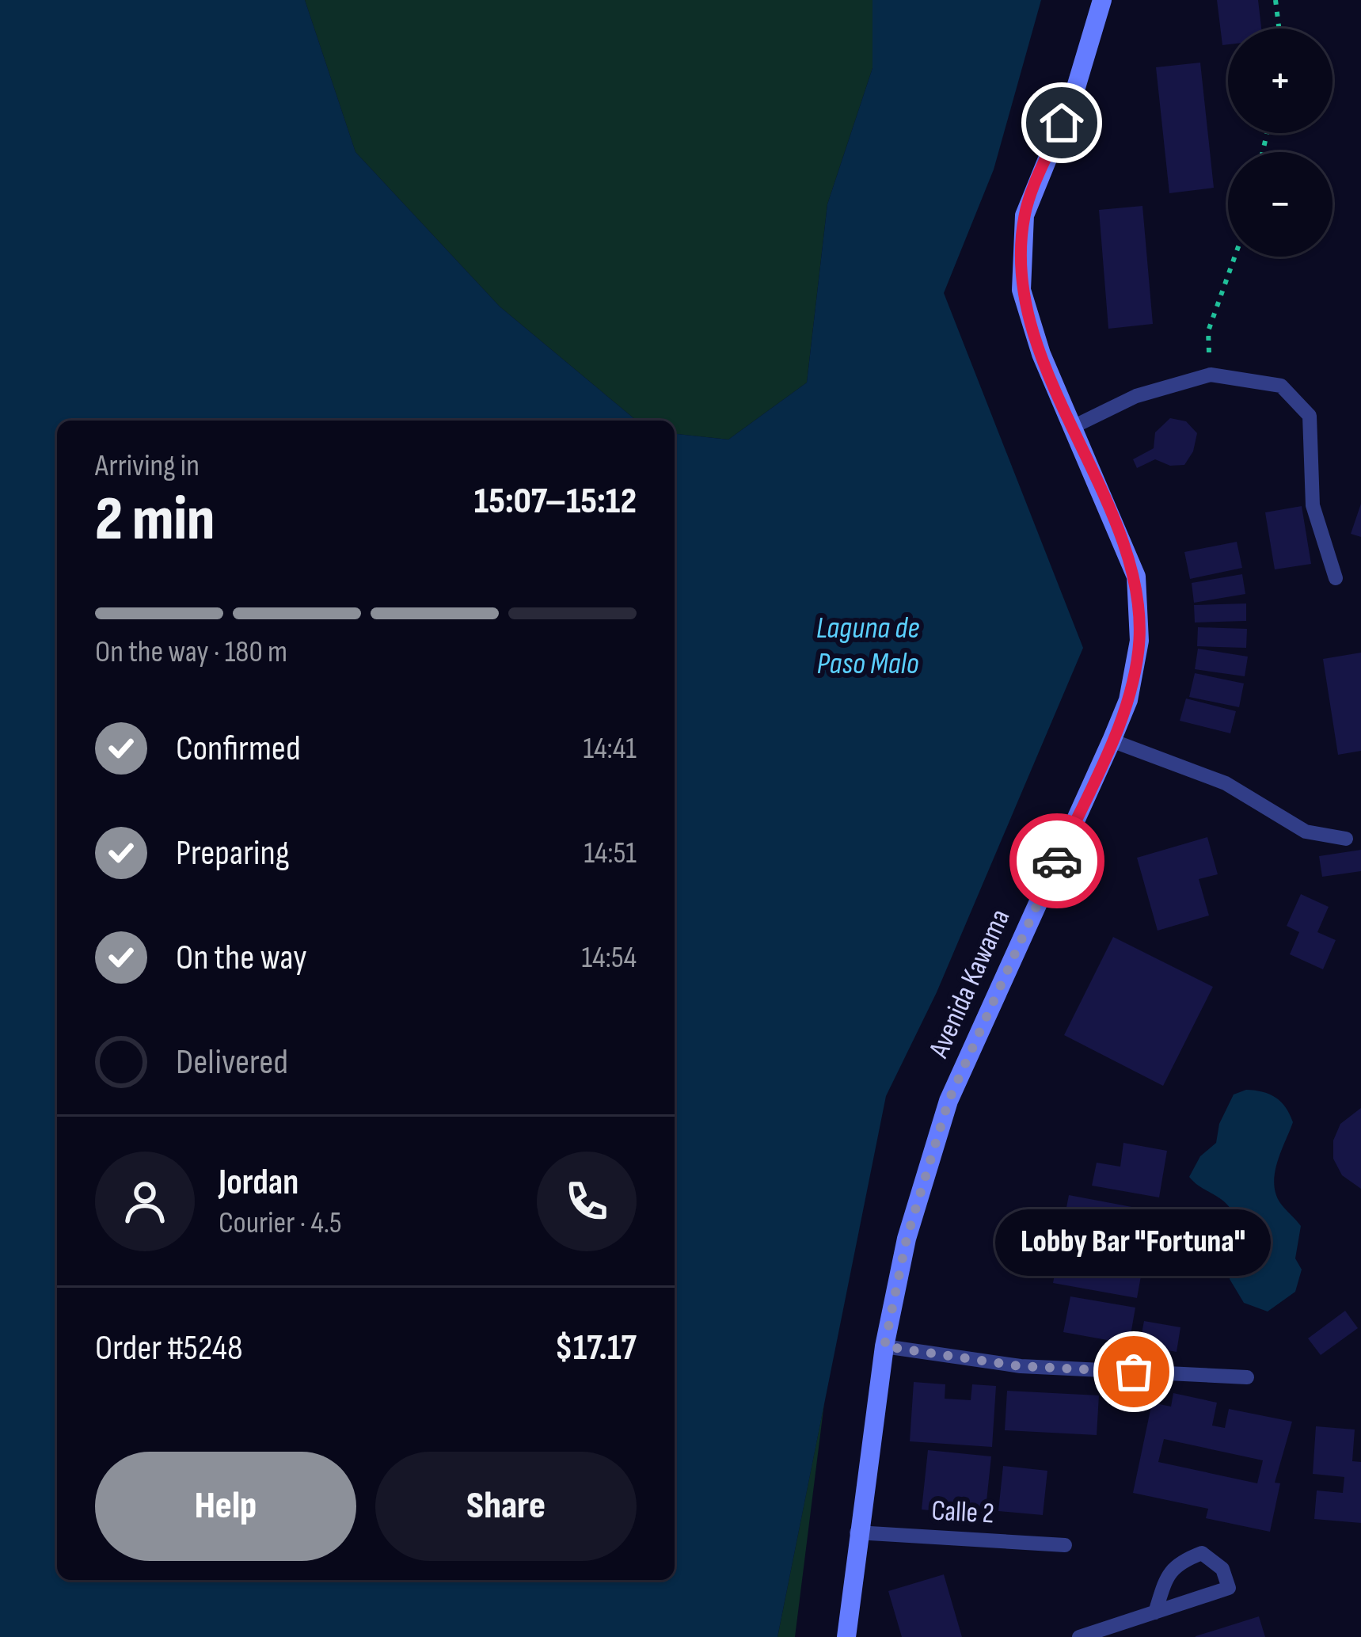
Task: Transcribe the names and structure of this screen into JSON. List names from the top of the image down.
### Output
{
  "streets": {
    "main road": ["Avenida Kawama"],
    "lane": ["Calle 2"]
  },
  "crossings": [
    ["Avenida Kawama", "Calle 2"]
  ],
  "water": ["Laguna de Paso Malo"],
  "places": ["Lobby Bar \"Fortuna\""],
  "page": {
    "map_buttons": ["+", "−"],
    "heading": ["2 min", "Arriving in", "15:07–15:12"],
    "panel": [
      "Jordan",
      "Courier · 4.5",
      "Order #5248",
      "$17.17"
    ],
    "bar": "On the way · 180 m",
    "list": [
      ["Confirmed", "14:41"],
      ["Preparing", "14:51"],
      ["On the way", "14:54"],
      "Delivered"
    ],
    "bubble": "Lobby Bar \"Fortuna\"",
    "buttons": ["Help", "Share"]
  }
}
